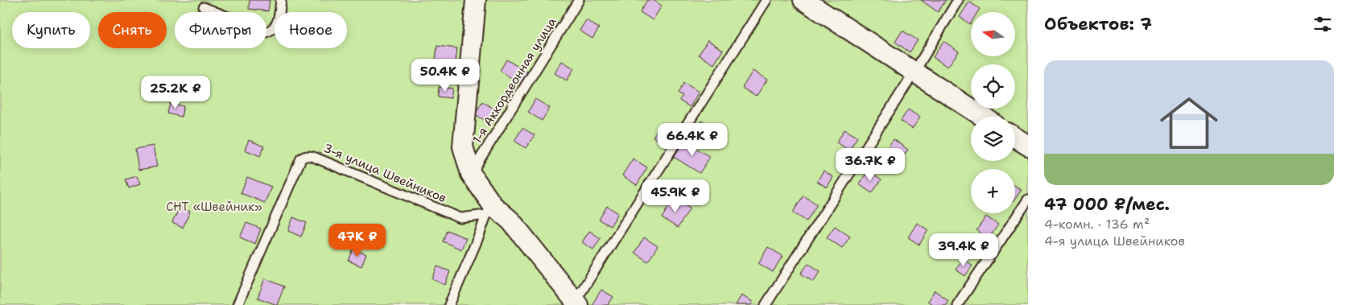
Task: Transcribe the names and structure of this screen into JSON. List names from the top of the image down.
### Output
{
  "streets": {
    "lane": ["1-я Аккордеонная улица", "3-я улица Швейников"]
  },
  "parks": ["СНТ «Швейник»"],
  "north": "left",
  "page": {
    "heading": "Объектов: 7",
    "map_buttons": "+",
    "chip": [
      "Купить",
      "Снять",
      "Фильтры",
      "Новое"
    ],
    "list": [
      {
        "name": "47 000 ₽/мес.",
        "note": "4-комн. · 136 m² · 4-я улица Швейников"
      }
    ],
    "price": [
      "50.4K ₽",
      "25.2K ₽",
      "66.4K ₽",
      "36.7K ₽",
      "45.9K ₽",
      "47K ₽",
      "39.4K ₽"
    ]
  }
}
